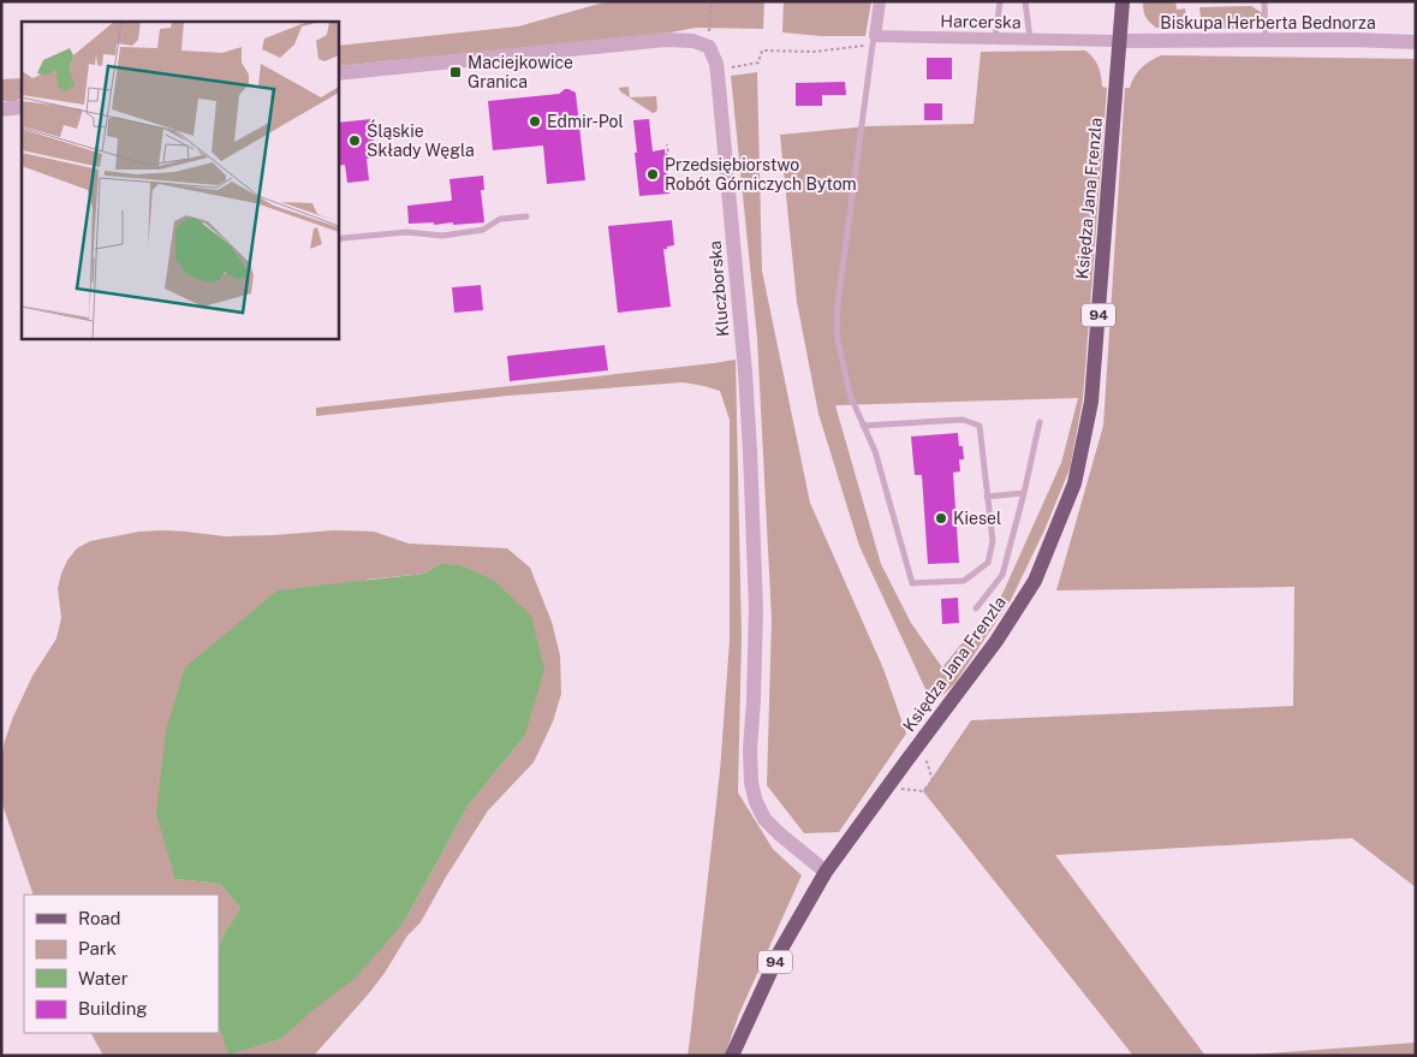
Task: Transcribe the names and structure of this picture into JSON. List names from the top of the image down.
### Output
{
  "streets": {
    "main road": ["Księdza Jana Frenzla", "94"],
    "street": ["Harcerska", "Biskupa Herberta Bednorza", "Kluczborska"]
  },
  "crossings": [
    ["Harcerska", "Biskupa Herberta Bednorza"],
    ["Harcerska", "Księdza Jana Frenzla"],
    ["Biskupa Herberta Bednorza", "Księdza Jana Frenzla"],
    ["Księdza Jana Frenzla", "Kluczborska"]
  ],
  "places": {
    "transit": ["Maciejkowice Granica"],
    "other": [
      "Edmir-Pol",
      "Śląskie Składy Węgla",
      "Przedsiębiorstwo Robót Górniczych Bytom",
      "Kiesel"
    ]
  },
  "legend": [
    "Road",
    "Park",
    "Water",
    "Building"
  ]
}
